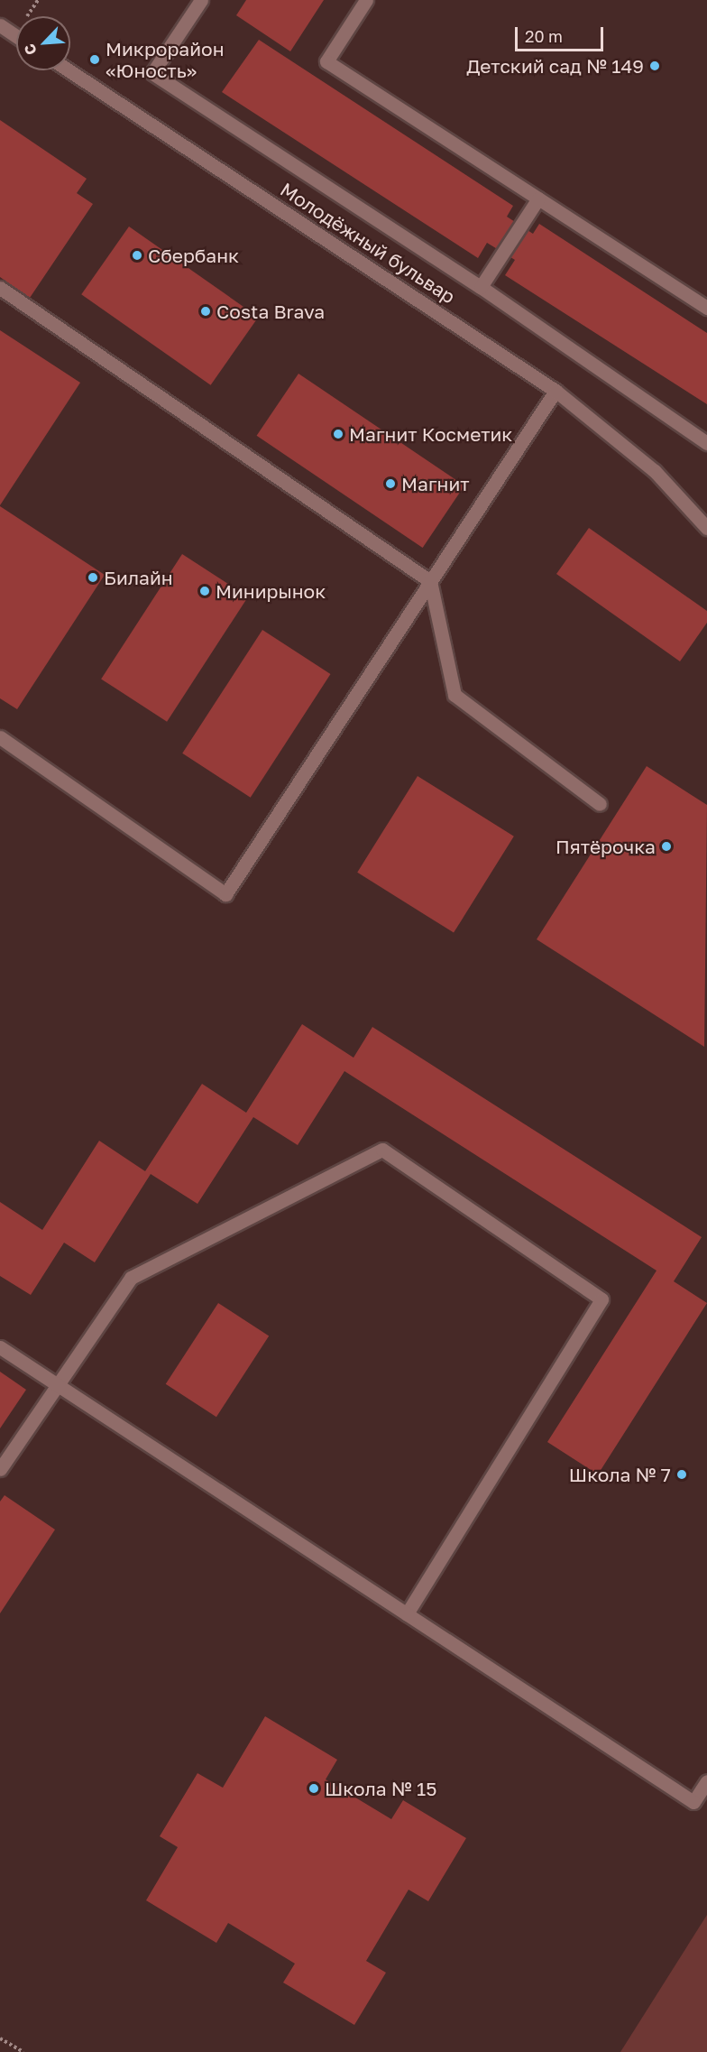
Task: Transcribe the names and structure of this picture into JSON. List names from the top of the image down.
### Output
{
  "streets": {
    "street": ["Молодёжный бульвар"]
  },
  "places": [
    "Микрорайон «Юность»",
    "Детский сад № 149",
    "Сбербанк",
    "Costa Brava",
    "Магнит Косметик",
    "Магнит",
    "Билайн",
    "Минирынок",
    "Пятёрочка",
    "Школа № 7",
    "Школа № 15"
  ],
  "scale_bar": "20 m",
  "north": "bottom left"
}
